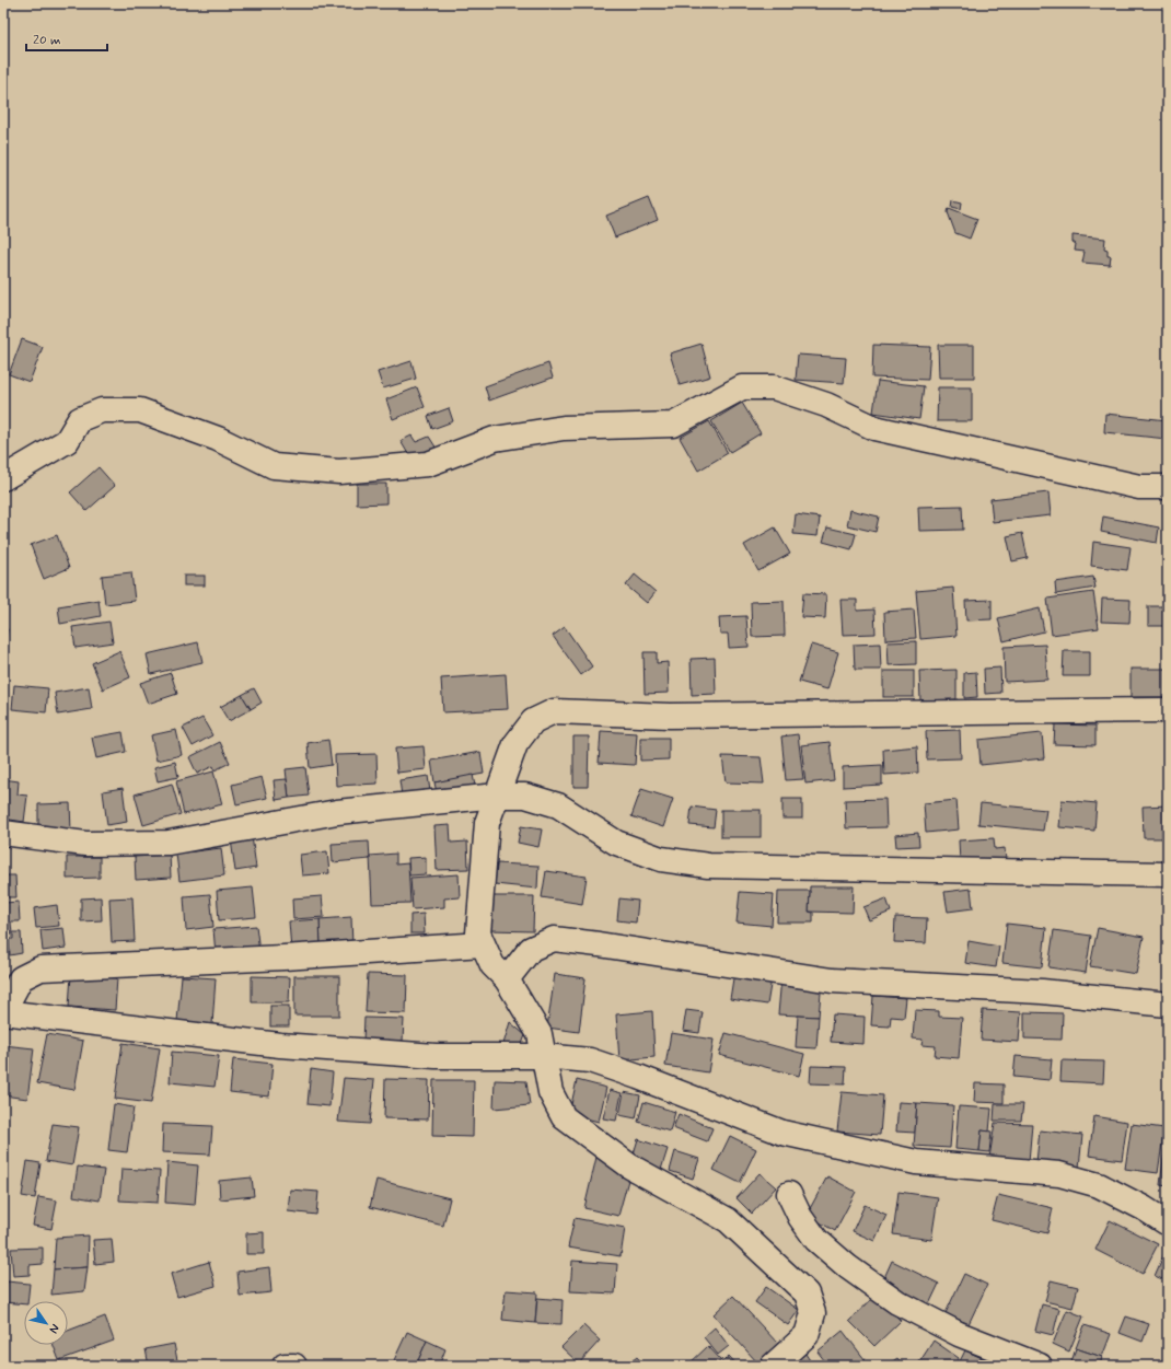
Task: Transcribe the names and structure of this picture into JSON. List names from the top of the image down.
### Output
{
  "scale_bar": "20 m",
  "north": "bottom right"
}
